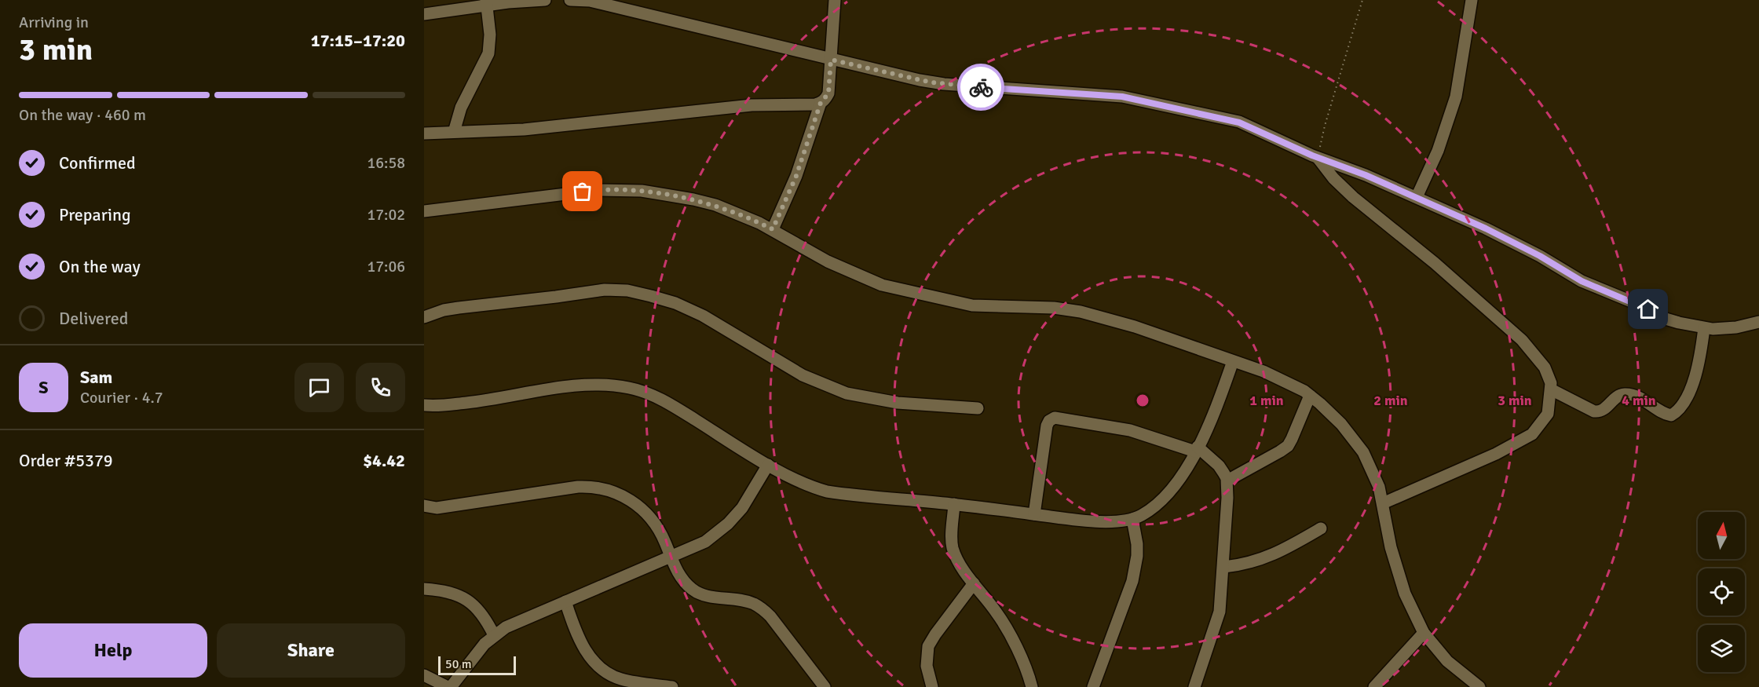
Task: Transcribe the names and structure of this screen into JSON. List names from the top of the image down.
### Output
{
  "scale_bar": "50 m",
  "north": "top",
  "page": {
    "heading": ["3 min", "Arriving in", "17:15–17:20"],
    "panel": [
      "Sam",
      "Courier · 4.7",
      "Order #5379",
      "$4.42"
    ],
    "bar": "On the way · 460 m",
    "list": [
      ["Confirmed", "16:58"],
      ["Preparing", "17:02"],
      ["On the way", "17:06"],
      "Delivered"
    ],
    "round": "S",
    "buttons": ["Help", "Share"],
    "scale": "50 m"
  },
  "rings": [
    "1 min",
    "2 min",
    "3 min",
    "4 min"
  ]
}
